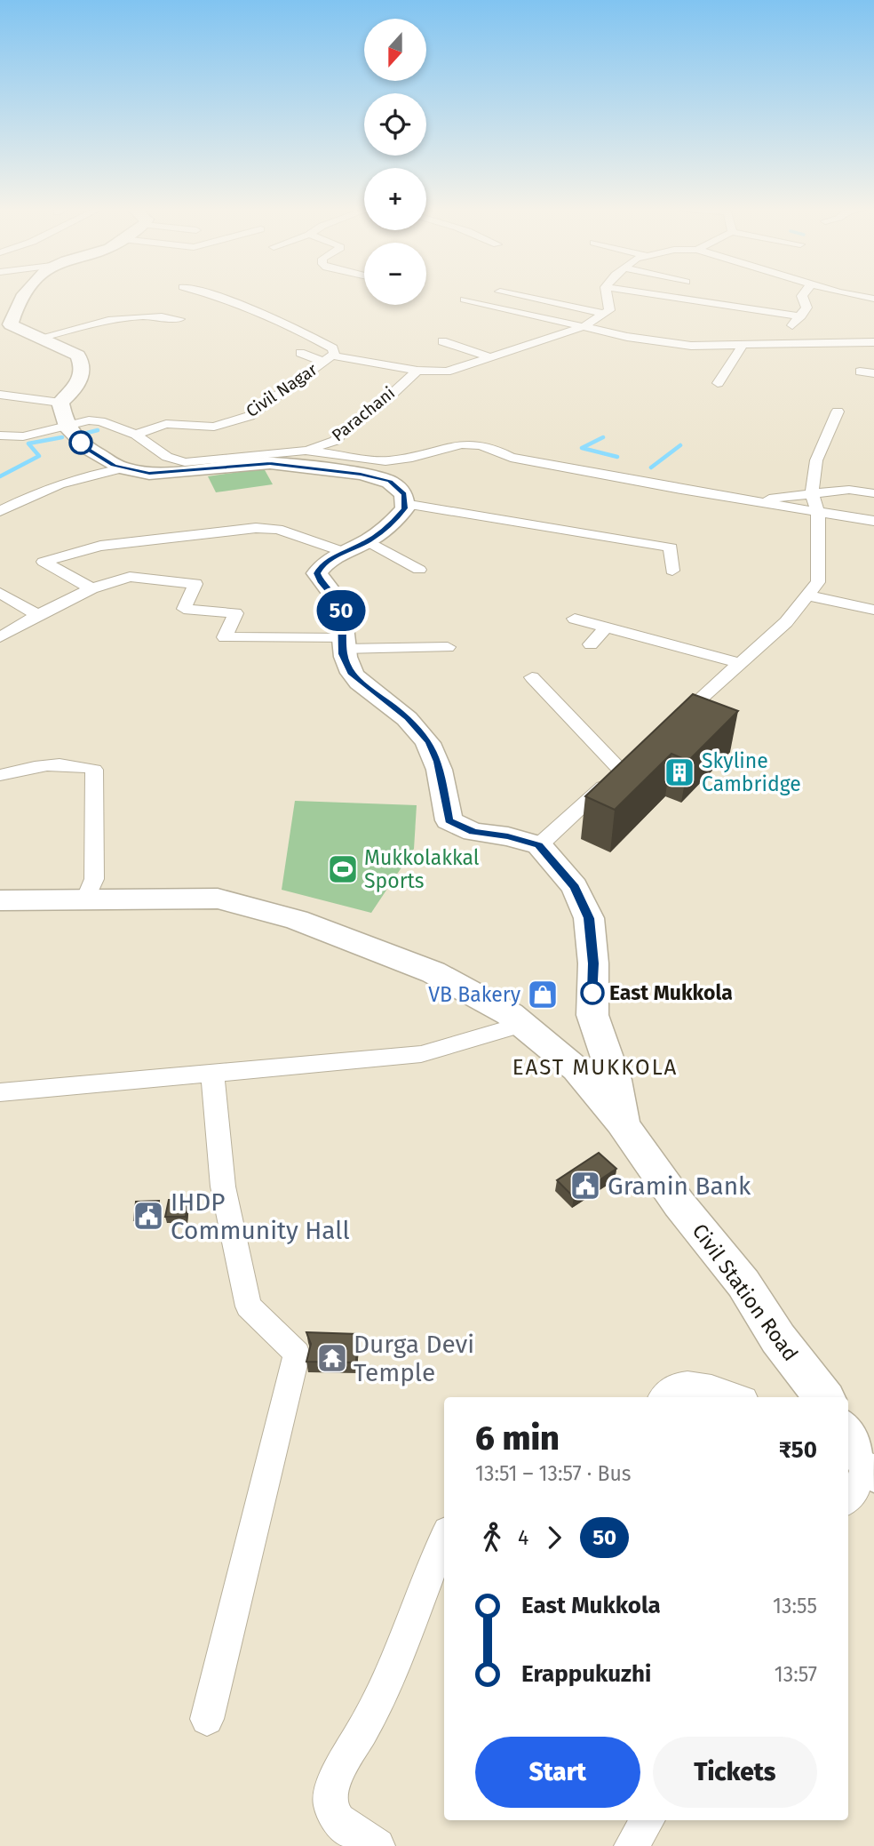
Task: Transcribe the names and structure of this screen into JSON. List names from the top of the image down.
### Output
{
  "streets": {
    "main road": ["Civil Station Road"],
    "street": ["Civil Nagar", "Parachani"]
  },
  "districts": ["EAST MUKKOLA"],
  "places": {
    "building": ["Skyline Cambridge"],
    "sports": ["Mukkolakkal Sports"],
    "other": ["East Mukkola"],
    "shop": ["VB Bakery"],
    "public building": ["Gramin Bank", "IHDP Community Hall"],
    "temple": ["Durga Devi Temple"]
  },
  "lines": ["bus line 50"],
  "north": "bottom",
  "page": {
    "on_map": "50",
    "map_buttons": ["+", "−"],
    "heading": ["6 min", "13:51 – 13:57 · Bus", "₹50"],
    "legs": ["4", "50"],
    "list": [
      {
        "name": "East Mukkola",
        "value": "13:55"
      },
      {
        "name": "Erappukuzhi",
        "value": "13:57"
      }
    ],
    "buttons": ["Start", "Tickets"]
  }
}
